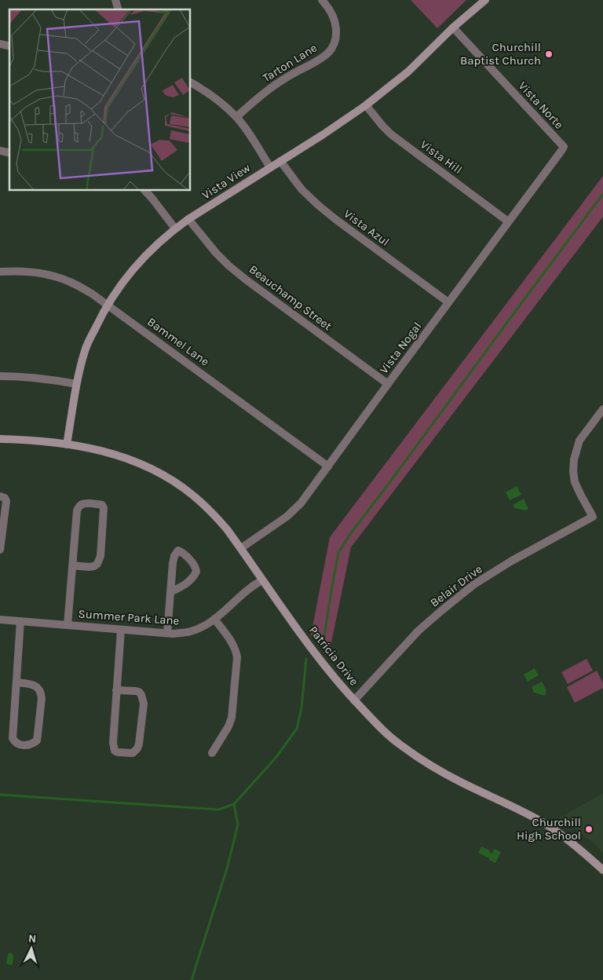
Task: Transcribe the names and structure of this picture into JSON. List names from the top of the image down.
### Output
{
  "streets": {
    "street": [
      "Tarton Lane",
      "Vista Norte",
      "Vista Hill",
      "Vista View",
      "Vista Azul",
      "Beauchamp Street",
      "Bammel Lane",
      "Vista Nogal",
      "Belair Drive",
      "Summer Park Lane",
      "Patricia Drive"
    ]
  },
  "crossings": [
    ["Vista Norte", "Vista View"],
    ["Vista Norte", "Vista Nogal"],
    ["Vista Hill", "Vista View"],
    ["Vista Hill", "Vista Nogal"],
    ["Vista View", "Vista Azul"],
    ["Vista View", "Beauchamp Street"],
    ["Vista View", "Bammel Lane"],
    ["Vista View", "Patricia Drive"],
    ["Vista Azul", "Vista Nogal"],
    ["Beauchamp Street", "Vista Nogal"],
    ["Bammel Lane", "Vista Nogal"],
    ["Vista Nogal", "Patricia Drive"],
    ["Belair Drive", "Patricia Drive"],
    ["Summer Park Lane", "Patricia Drive"]
  ],
  "places": ["Churchill Baptist Church", "Churchill High School"],
  "north": "top"
}
